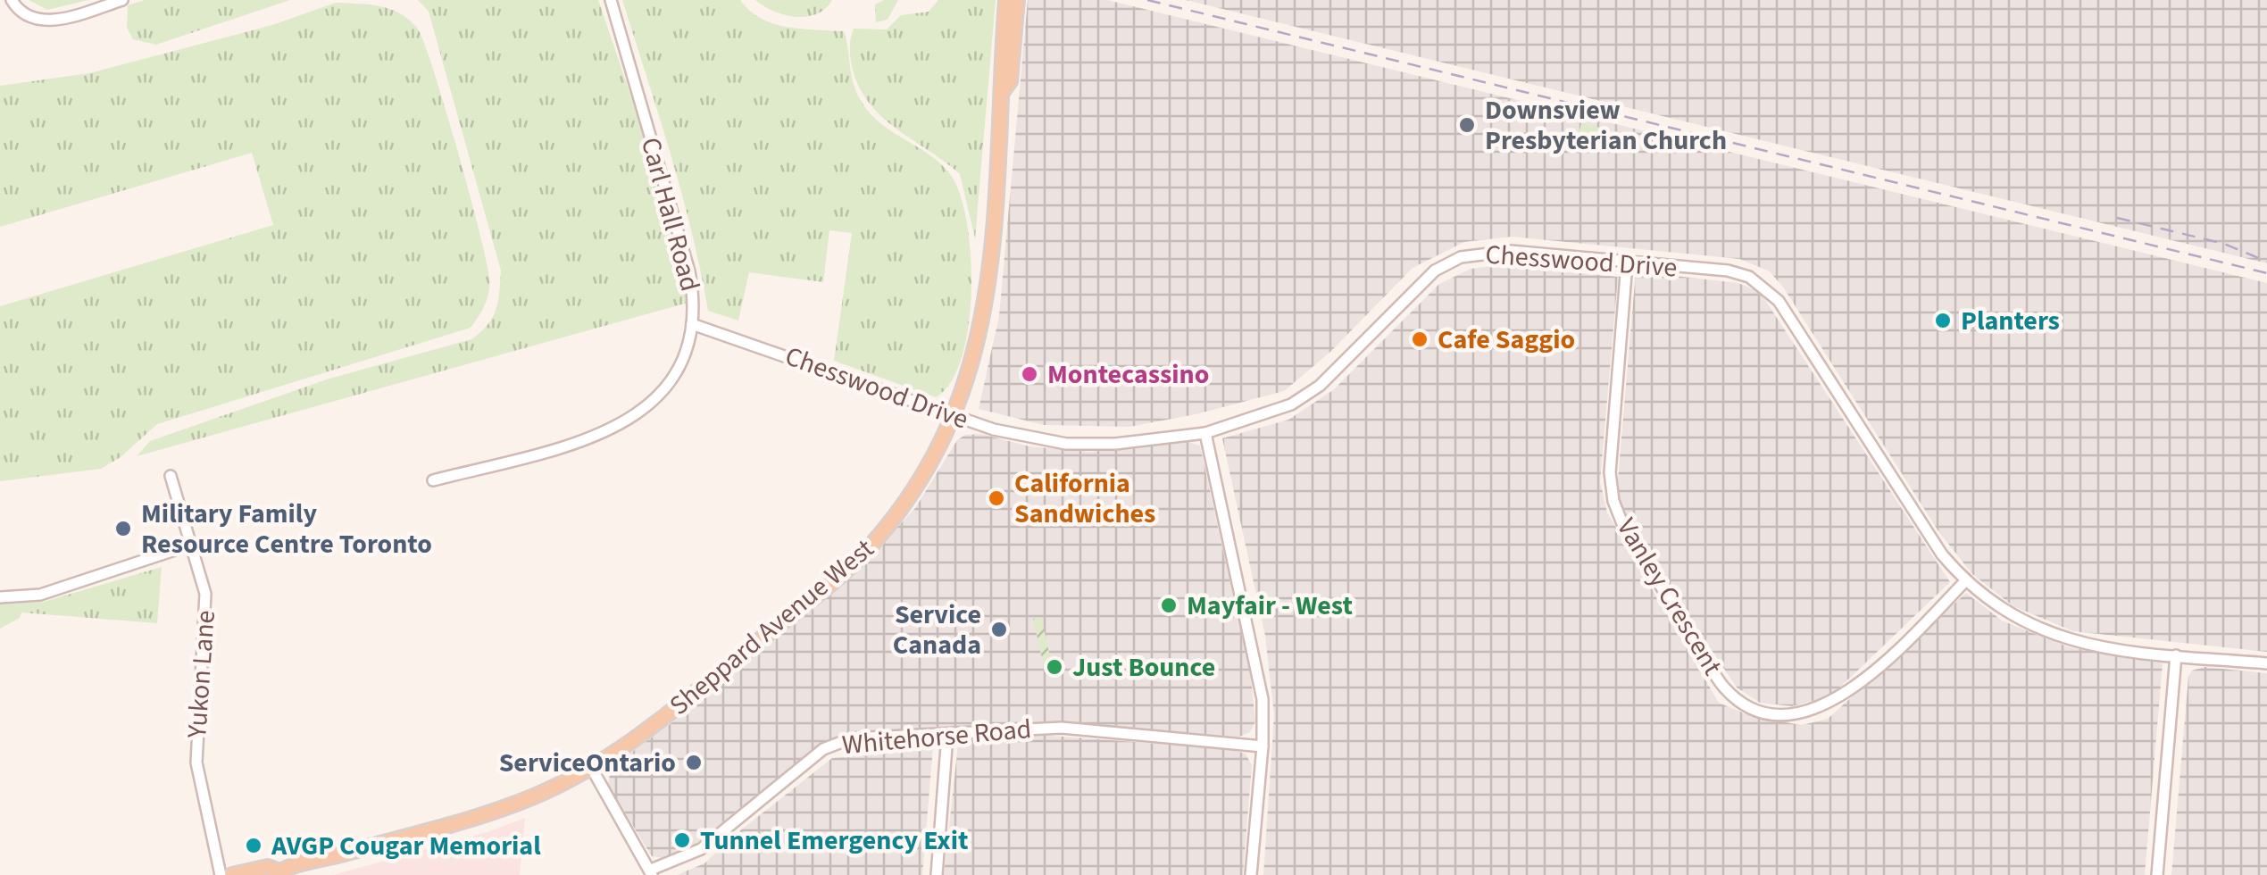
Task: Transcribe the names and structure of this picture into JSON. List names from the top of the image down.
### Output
{
  "streets": {
    "main road": ["Sheppard Avenue West"],
    "street": [
      "Carl Hall Road",
      "Chesswood Drive",
      "Vanley Crescent",
      "Yukon Lane",
      "Whitehorse Road"
    ]
  },
  "crossings": [
    ["Carl Hall Road", "Chesswood Drive"],
    ["Chesswood Drive", "Vanley Crescent"],
    ["Chesswood Drive", "Sheppard Avenue West"]
  ],
  "places": [
    "Downsview Presbyterian Church",
    "Planters",
    "Cafe Saggio",
    "Montecassino",
    "California Sandwiches",
    "Military Family Resource Centre Toronto",
    "Mayfair - West",
    "Service Canada",
    "Just Bounce",
    "ServiceOntario",
    "Tunnel Emergency Exit",
    "AVGP Cougar Memorial"
  ]
}
